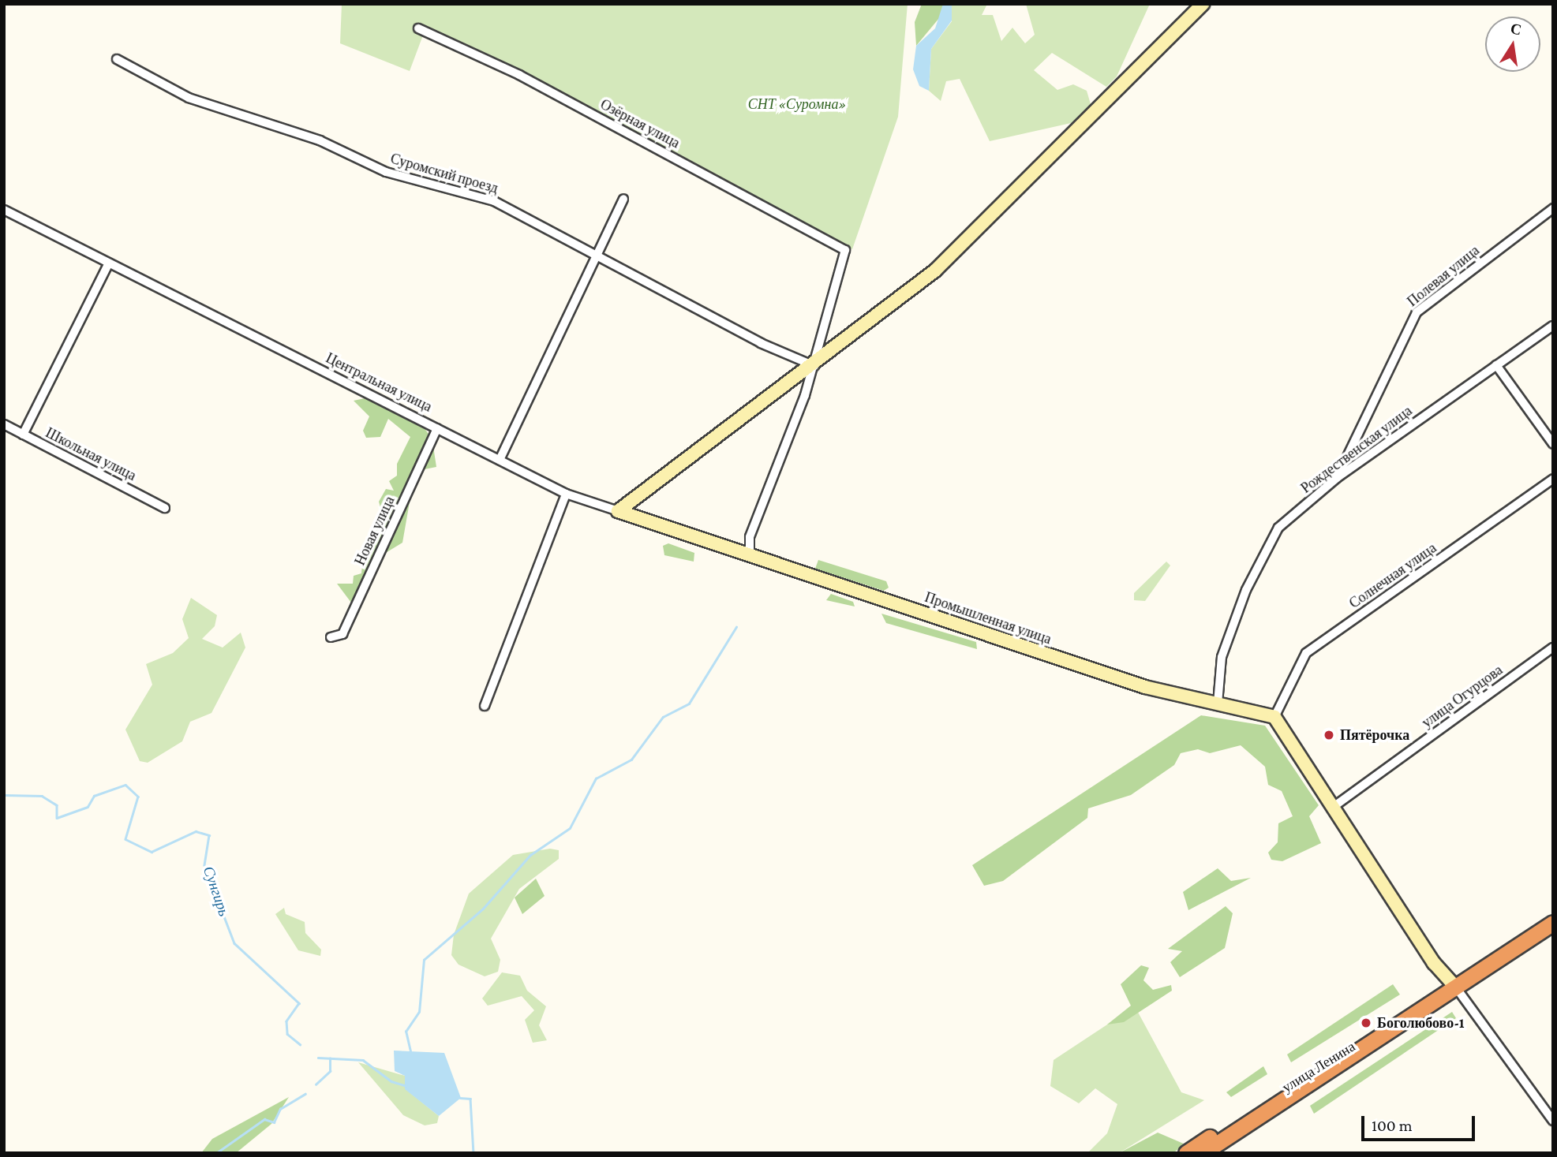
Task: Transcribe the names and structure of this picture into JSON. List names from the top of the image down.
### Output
{
  "streets": {
    "highway": ["улица Ленина"],
    "street": [
      "Озёрная улица",
      "Суромский проезд",
      "Полевая улица",
      "Центральная улица",
      "Рождественская улица",
      "Школьная улица",
      "Новая улица",
      "Солнечная улица",
      "Промышленная улица",
      "улица Огурцова"
    ]
  },
  "crossings": [
    ["Озёрная улица", "Суромский проезд"],
    ["Полевая улица", "Рождественская улица"],
    ["Центральная улица", "Новая улица"],
    ["Центральная улица", "Промышленная улица"],
    ["Рождественская улица", "Промышленная улица"],
    ["Солнечная улица", "Промышленная улица"]
  ],
  "water": ["Сунгирь"],
  "parks": ["СНТ «Суромна»"],
  "places": ["Пятёрочка", "Боголюбово-1"],
  "scale_bar": "100 m",
  "north": "top"
}
